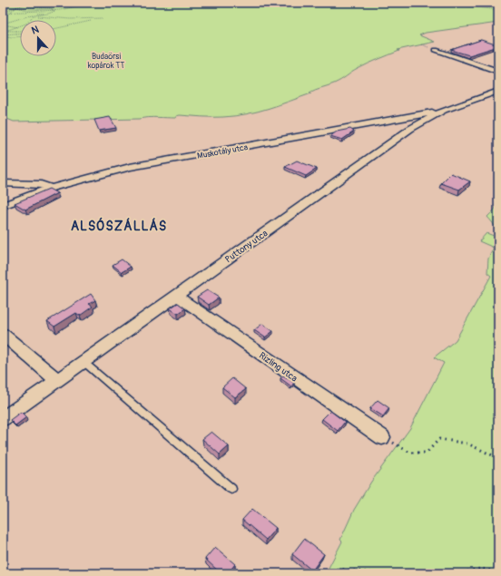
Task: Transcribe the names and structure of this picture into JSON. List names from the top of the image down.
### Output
{
  "streets": {
    "street": ["Muskotály utca", "Puttony utca", "Rizling utca"]
  },
  "crossings": [
    ["Muskotály utca", "Puttony utca"],
    ["Puttony utca", "Rizling utca"]
  ],
  "districts": ["ALSÓSZÁLLÁS"],
  "parks": ["Budaörsi kopárok TT"],
  "north": "top"
}
